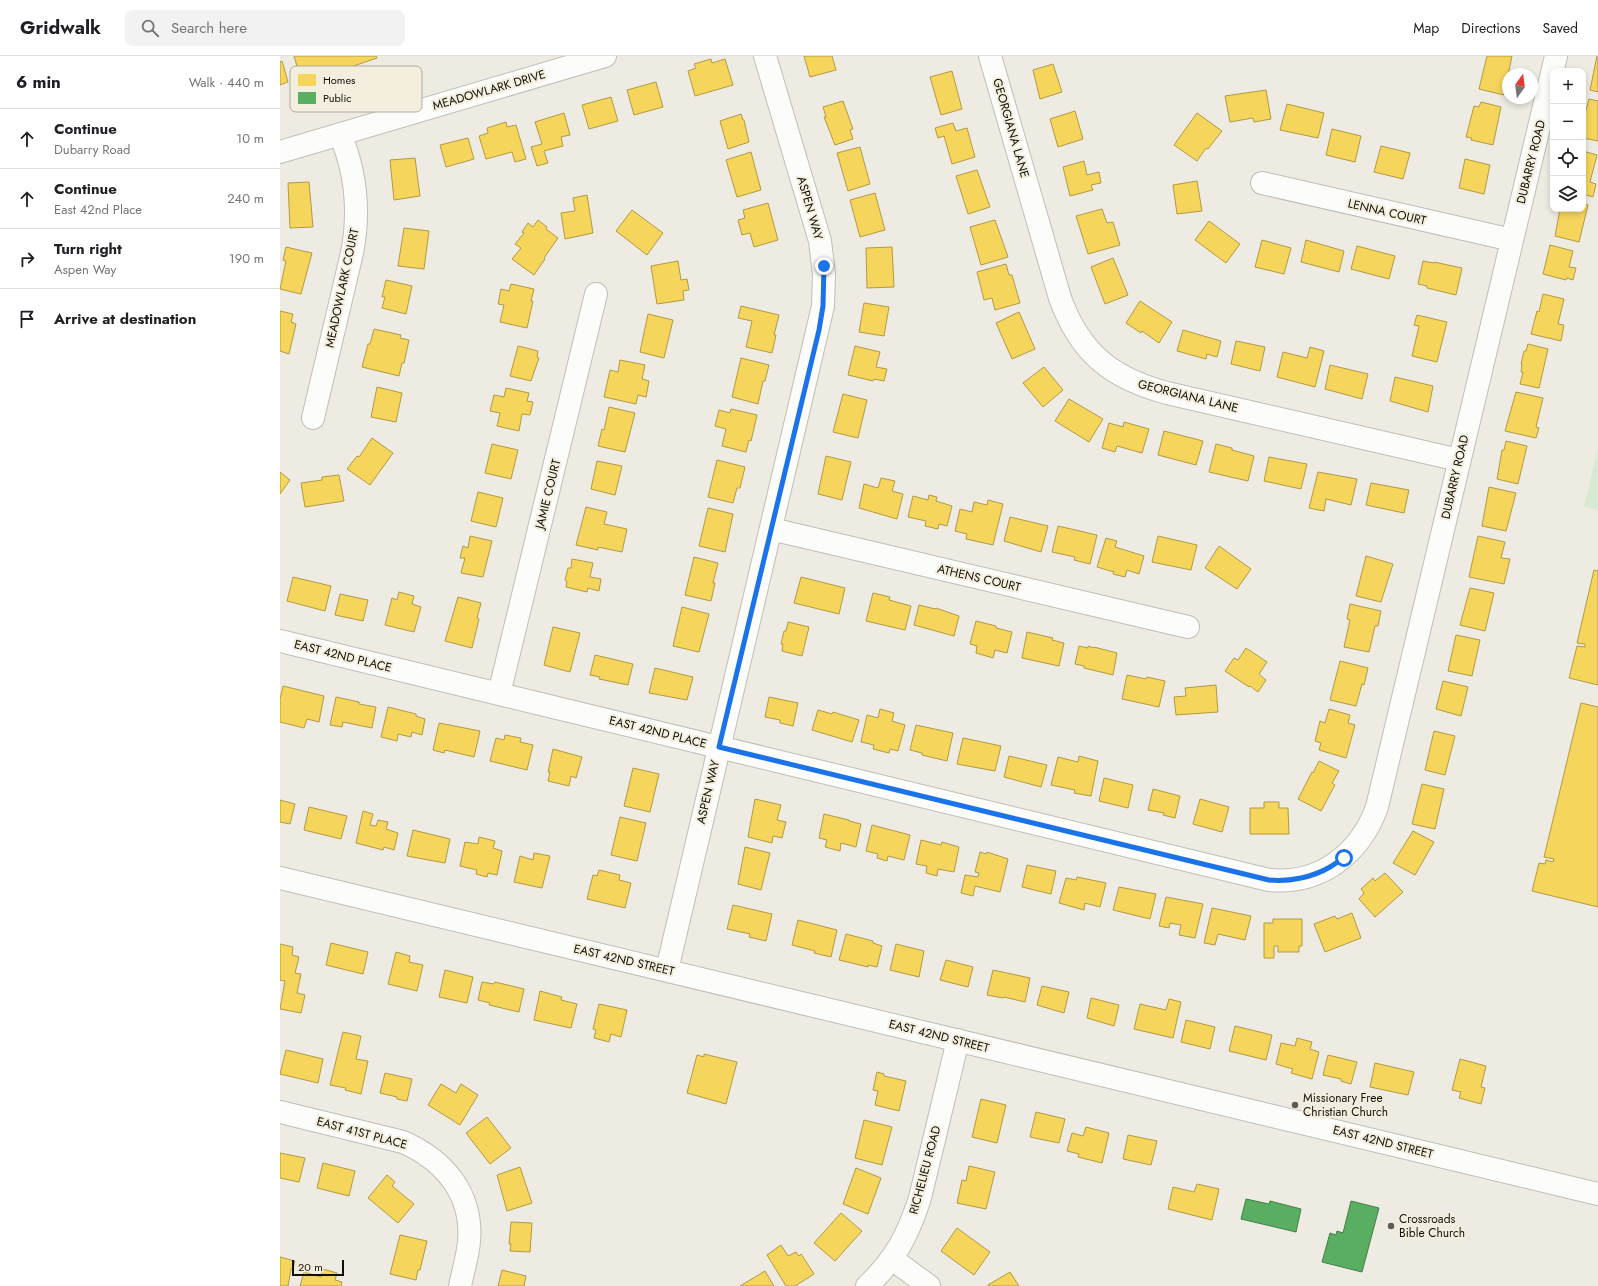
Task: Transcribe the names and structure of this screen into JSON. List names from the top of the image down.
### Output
{
  "streets": {
    "street": [
      "MEADOWLARK DRIVE",
      "GEORGIANA LANE",
      "DUBARRY ROAD",
      "ASPEN WAY",
      "LENNA COURT",
      "MEADOWLARK COURT",
      "JAMIE COURT",
      "ATHENS COURT",
      "EAST 42ND PLACE",
      "EAST 42ND STREET",
      "EAST 41ST PLACE",
      "RICHELIEU ROAD"
    ]
  },
  "crossings": [
    ["MEADOWLARK DRIVE", "MEADOWLARK COURT"],
    ["GEORGIANA LANE", "DUBARRY ROAD"],
    ["DUBARRY ROAD", "LENNA COURT"],
    ["DUBARRY ROAD", "EAST 42ND PLACE"],
    ["ASPEN WAY", "ATHENS COURT"],
    ["ASPEN WAY", "EAST 42ND PLACE"],
    ["ASPEN WAY", "EAST 42ND STREET"],
    ["JAMIE COURT", "EAST 42ND PLACE"],
    ["EAST 42ND STREET", "RICHELIEU ROAD"]
  ],
  "places": ["Missionary Free Christian Church", "Crossroads Bible Church"],
  "legend": ["Homes", "Public"],
  "scale_bar": "20 m",
  "north": "top",
  "page": {
    "header": "Gridwalk",
    "search": "Search here",
    "nav": ["Map", "Directions", "Saved"],
    "heading": ["6 min", "Walk · 440 m"],
    "map_buttons": ["+", "−"],
    "list": [
      ["Continue", "Dubarry Road", "10 m"],
      ["Continue", "East 42nd Place", "240 m"],
      ["Turn right", "Aspen Way", "190 m"],
      "Arrive at destination"
    ],
    "scale": "20 m"
  }
}
